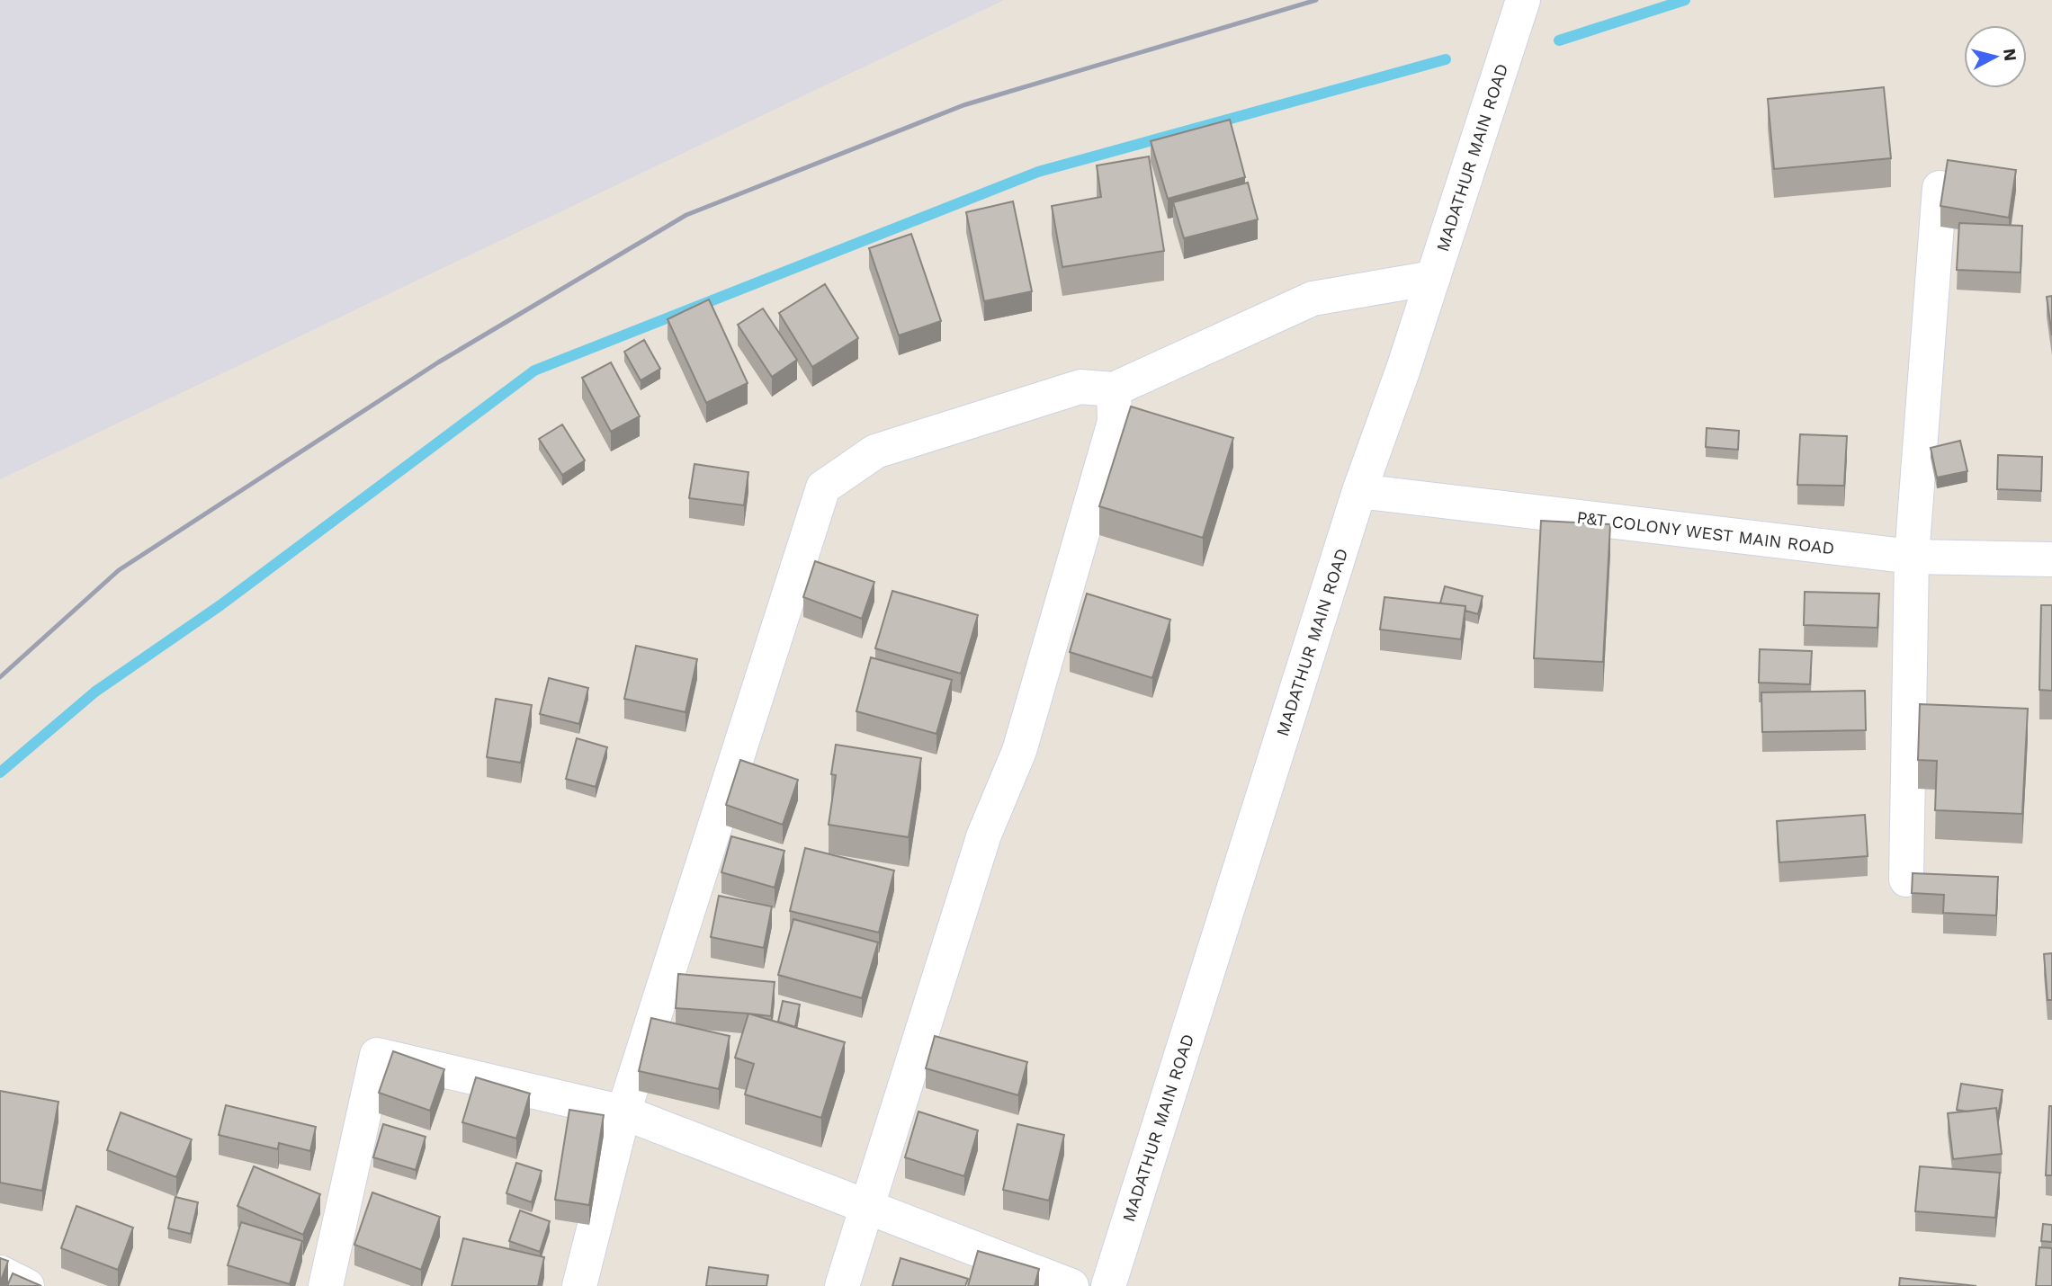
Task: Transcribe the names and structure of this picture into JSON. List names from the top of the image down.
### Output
{
  "streets": {
    "street": ["MADATHUR MAIN ROAD", "P&T COLONY WEST MAIN ROAD"]
  },
  "crossings": [
    ["MADATHUR MAIN ROAD", "P&T COLONY WEST MAIN ROAD"]
  ],
  "north": "right"
}
